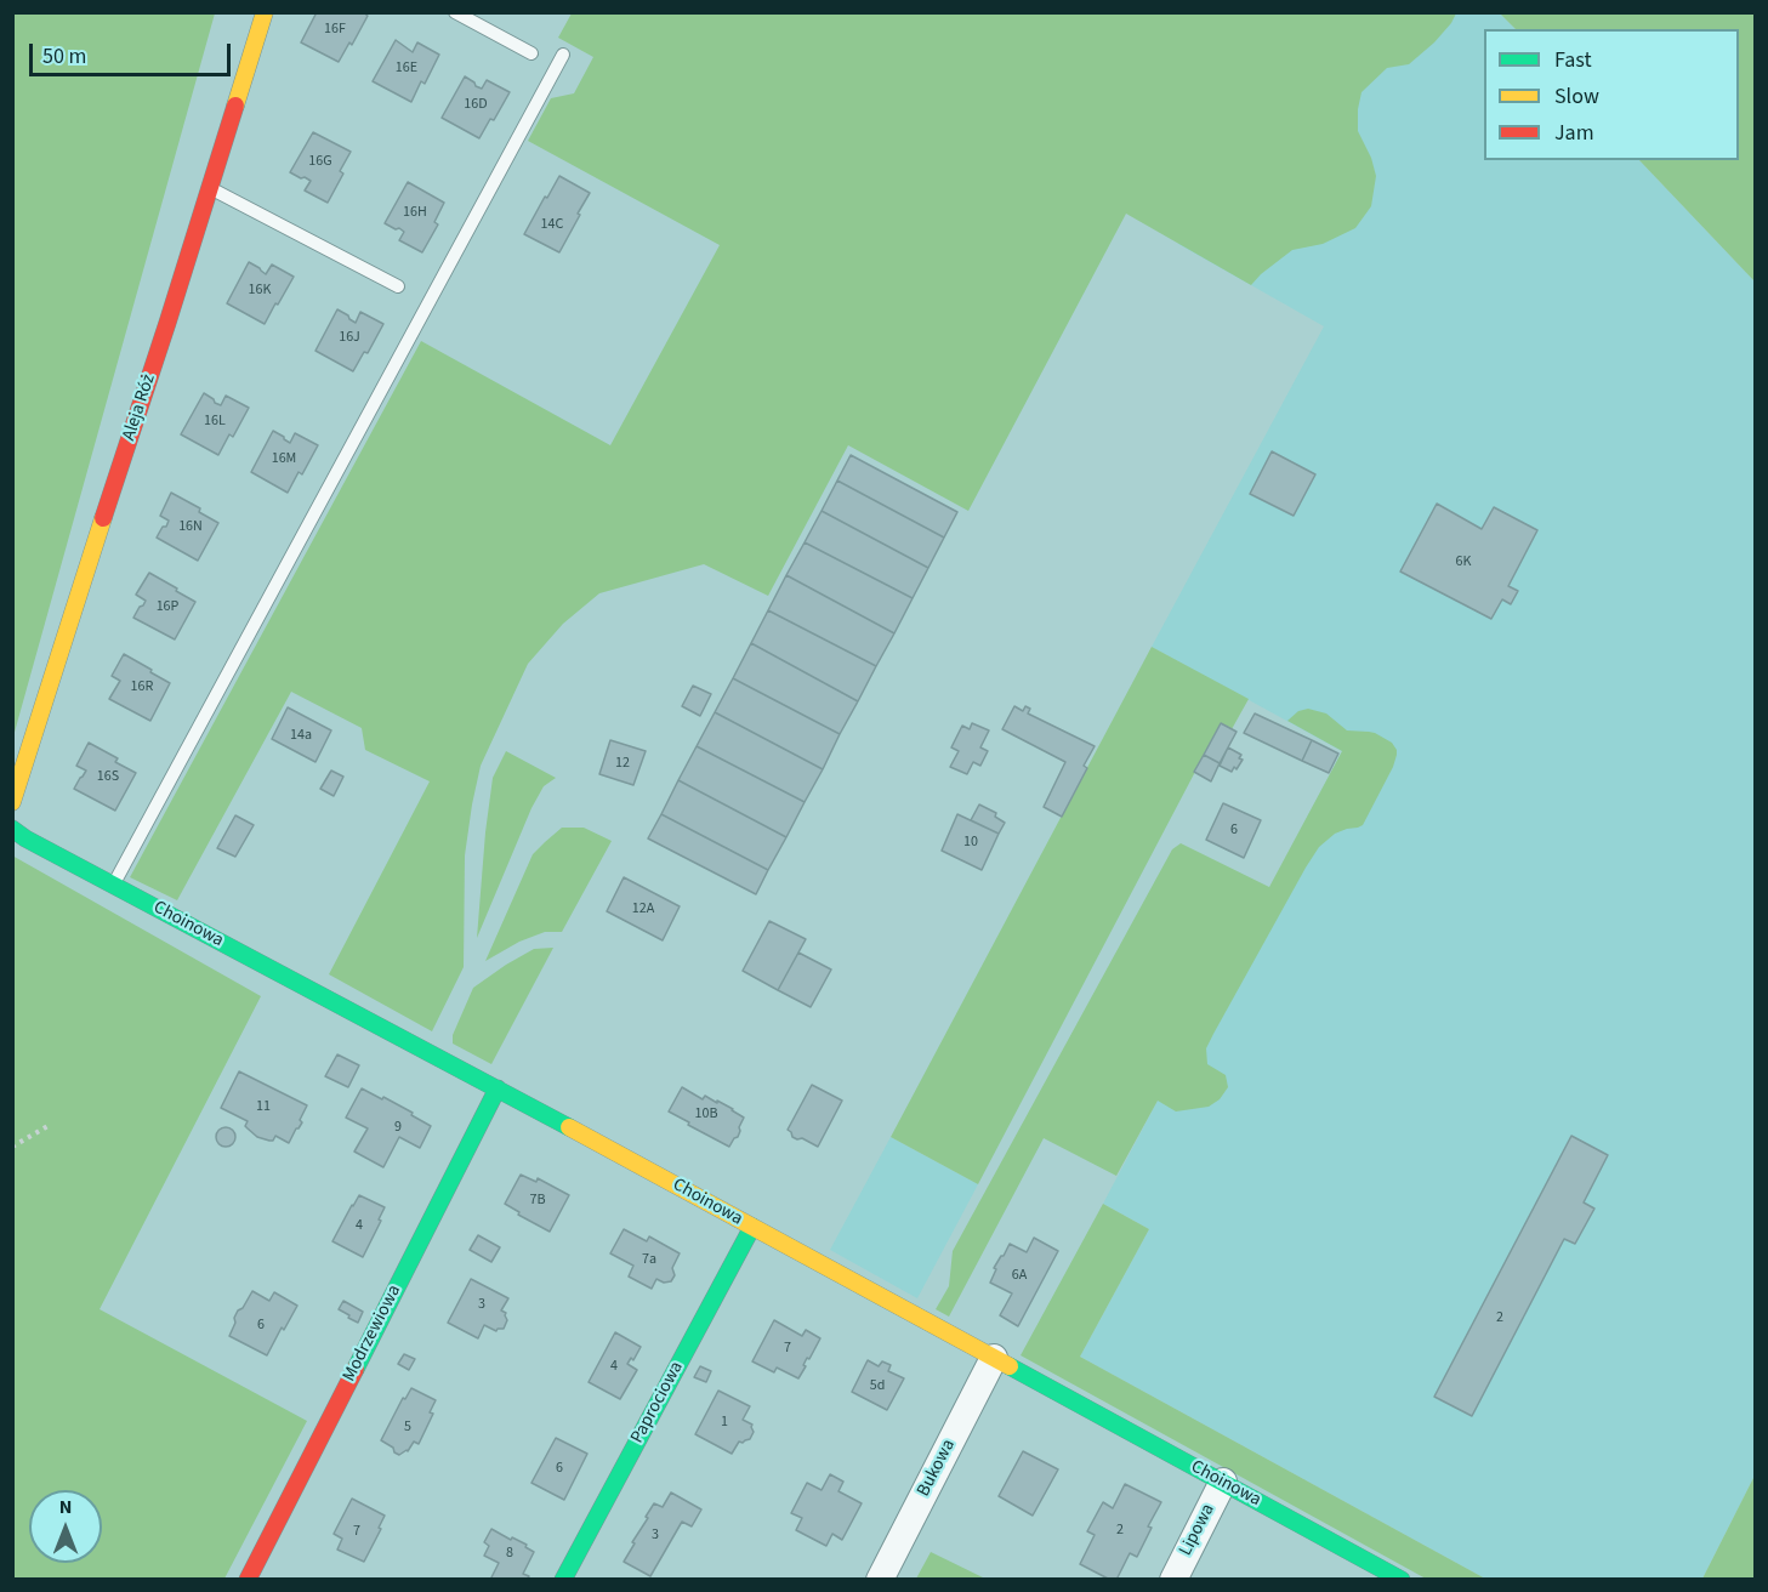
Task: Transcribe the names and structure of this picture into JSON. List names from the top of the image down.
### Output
{
  "streets": {
    "street": [
      "Aleja Róż",
      "Choinowa",
      "Modrzewiowa",
      "Paprociowa",
      "Bukowa",
      "Lipowa"
    ]
  },
  "crossings": [
    ["Choinowa", "Modrzewiowa"],
    ["Choinowa", "Paprociowa"],
    ["Choinowa", "Bukowa"],
    ["Choinowa", "Lipowa"]
  ],
  "house_numbers": [
    "16F",
    "16E",
    "16D",
    "16G",
    "16H",
    "14C",
    "16K",
    "16J",
    "16L",
    "16M",
    "16N",
    "6K",
    "16P",
    "16R",
    "14a",
    "12",
    "16S",
    "6",
    "10",
    "12A",
    "11",
    "10B",
    "9",
    "7B",
    "4",
    "7a",
    "6A",
    "3",
    "2",
    "6",
    "7",
    "4",
    "5d",
    "1",
    "5",
    "6",
    "2",
    "7",
    "3",
    "8"
  ],
  "legend": ["Fast", "Slow", "Jam"],
  "scale_bar": "50 m",
  "north": "top"
}
